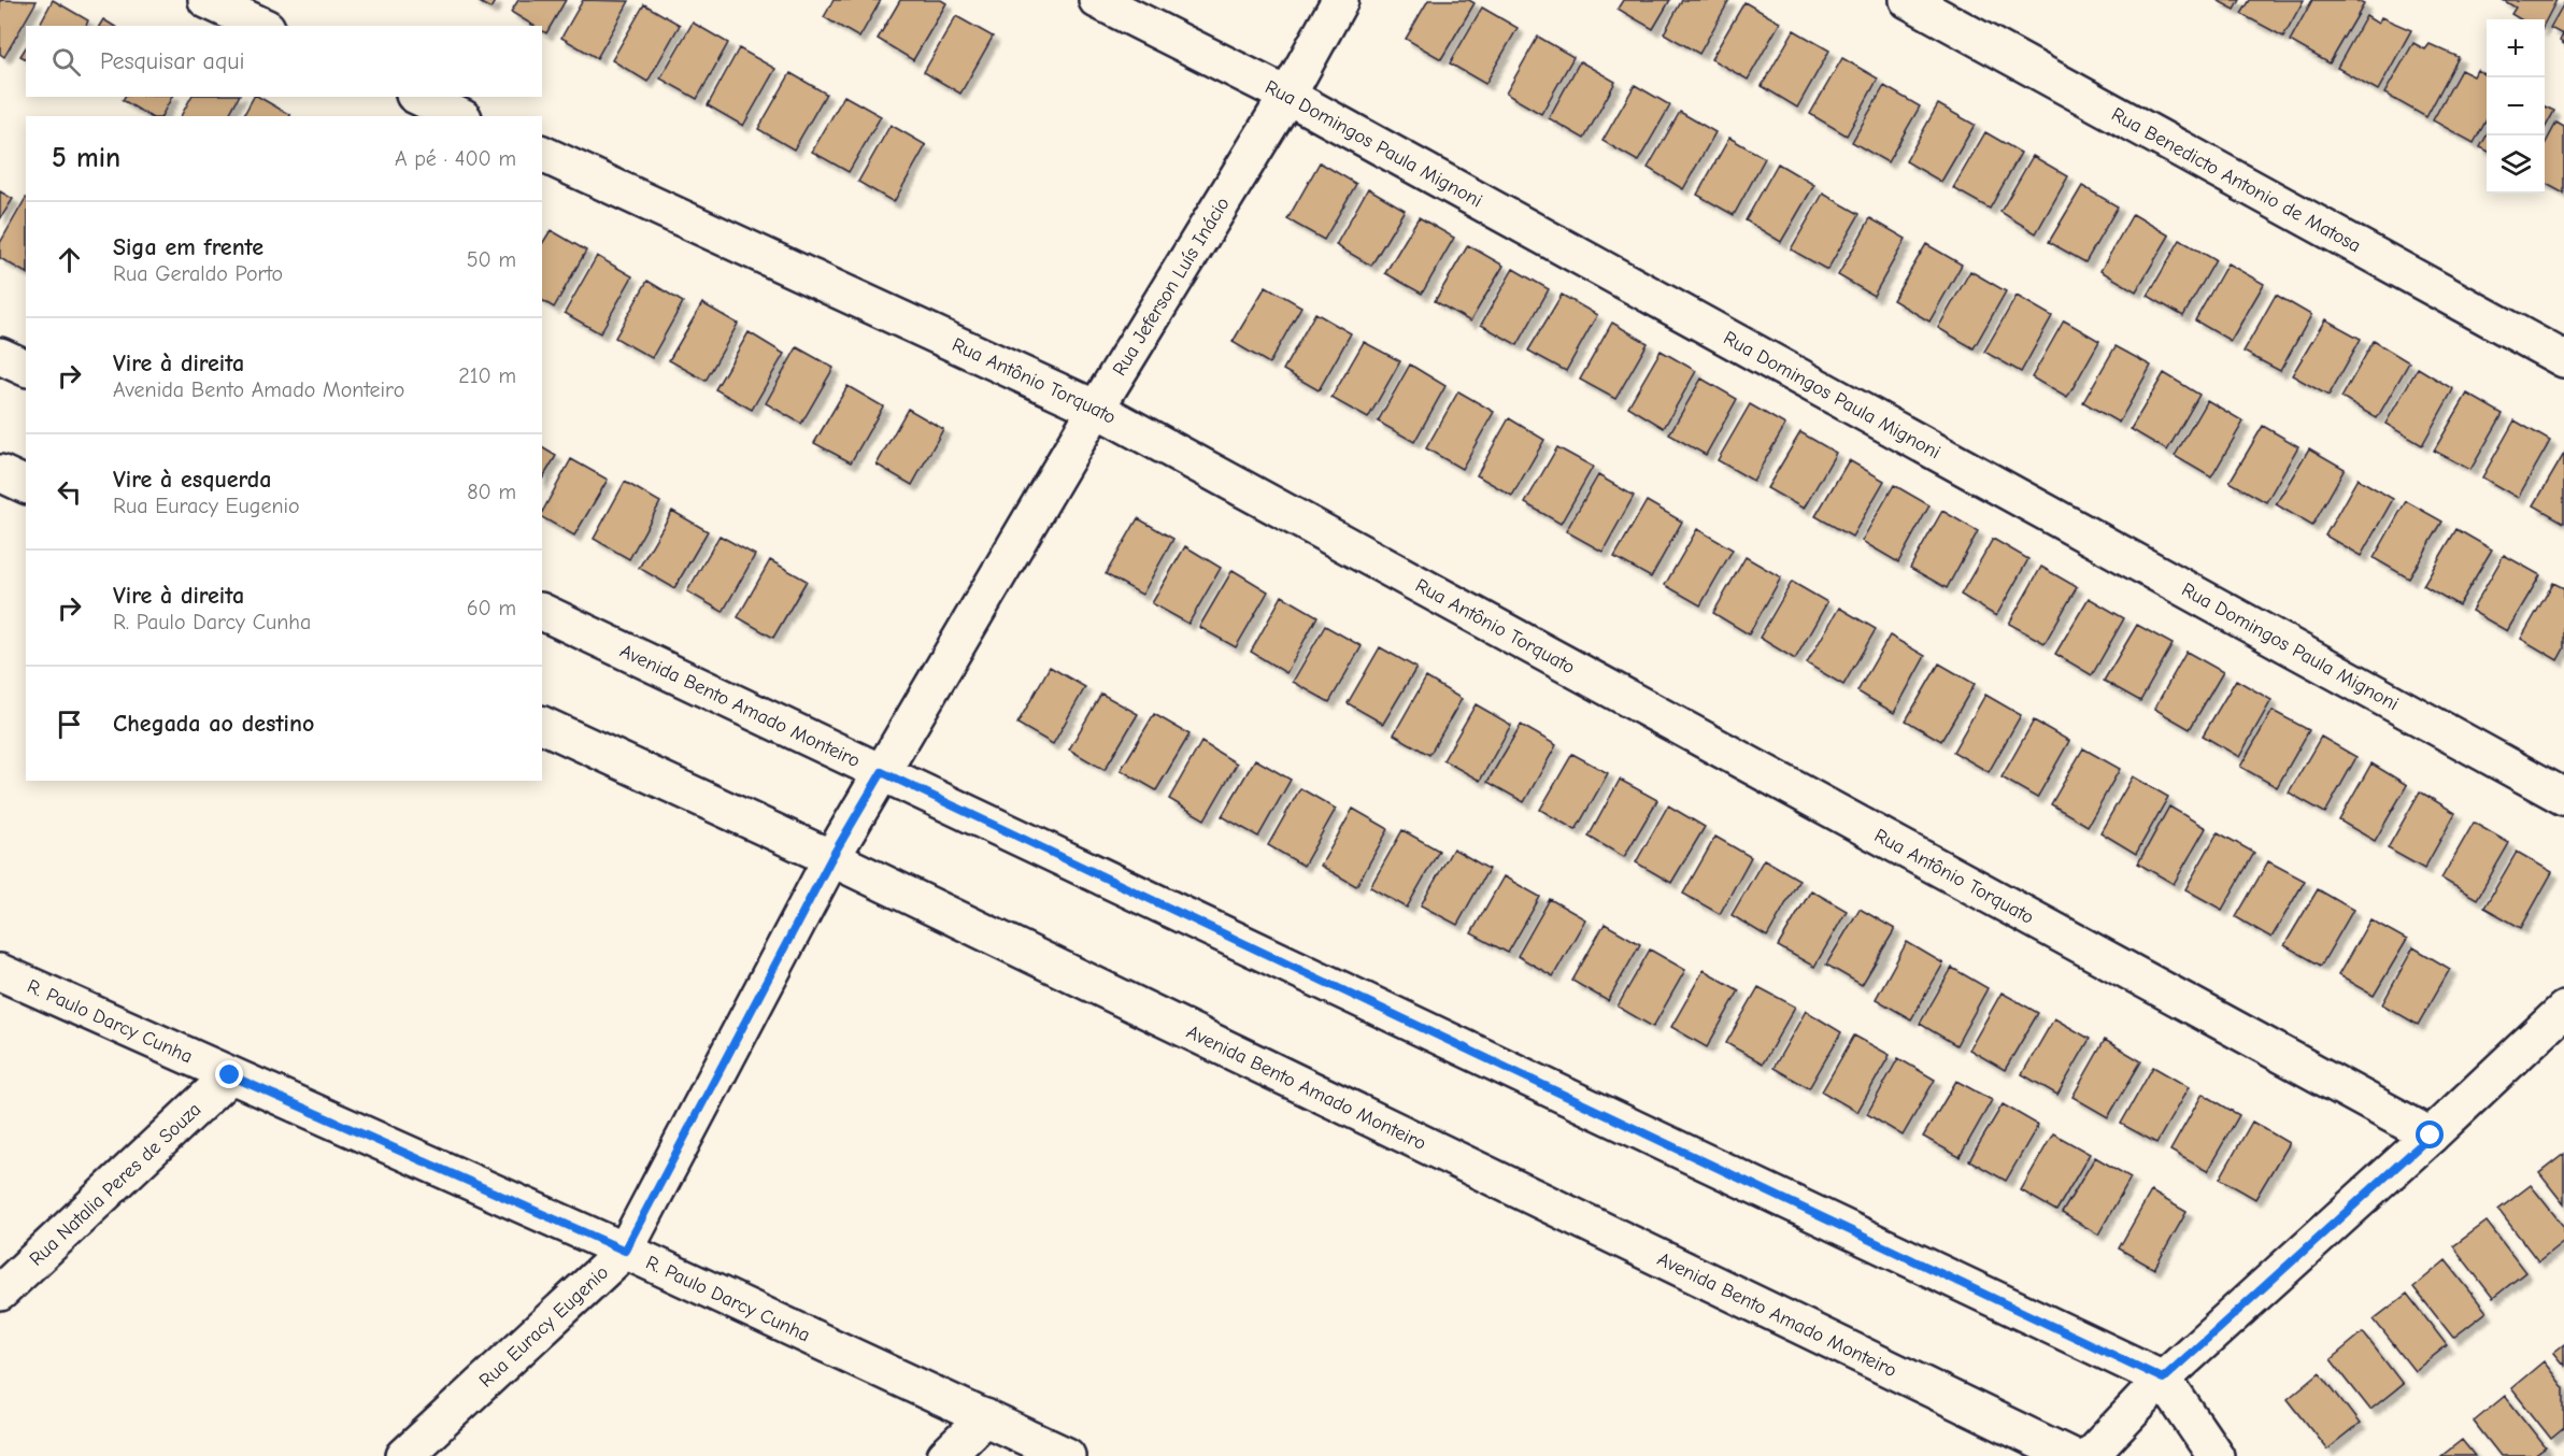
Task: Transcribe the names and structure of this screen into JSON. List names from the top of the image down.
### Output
{
  "streets": {
    "street": [
      "Rua Domingos Paula Mignoni",
      "Rua Benedicto Antonio de Matosa",
      "Rua Jeferson Luís Inácio",
      "Rua Antônio Torquato",
      "Avenida Bento Amado Monteiro",
      "R. Paulo Darcy Cunha",
      "Rua Natalia Peres de Souza",
      "Rua Euracy Eugenio"
    ]
  },
  "crossings": [
    ["Rua Domingos Paula Mignoni", "Rua Jeferson Luís Inácio"],
    ["Rua Jeferson Luís Inácio", "Rua Antônio Torquato"],
    ["Rua Jeferson Luís Inácio", "Avenida Bento Amado Monteiro"],
    ["Rua Jeferson Luís Inácio", "Rua Euracy Eugenio"],
    ["Avenida Bento Amado Monteiro", "Rua Euracy Eugenio"],
    ["R. Paulo Darcy Cunha", "Rua Natalia Peres de Souza"],
    ["R. Paulo Darcy Cunha", "Rua Euracy Eugenio"]
  ],
  "page": {
    "map_buttons": ["+", "−"],
    "search": "Pesquisar aqui",
    "heading": ["5 min", "A pé · 400 m"],
    "list": [
      ["Siga em frente", "Rua Geraldo Porto", "50 m"],
      ["Vire à direita", "Avenida Bento Amado Monteiro", "210 m"],
      ["Vire à esquerda", "Rua Euracy Eugenio", "80 m"],
      ["Vire à direita", "R. Paulo Darcy Cunha", "60 m"],
      "Chegada ao destino"
    ]
  }
}
